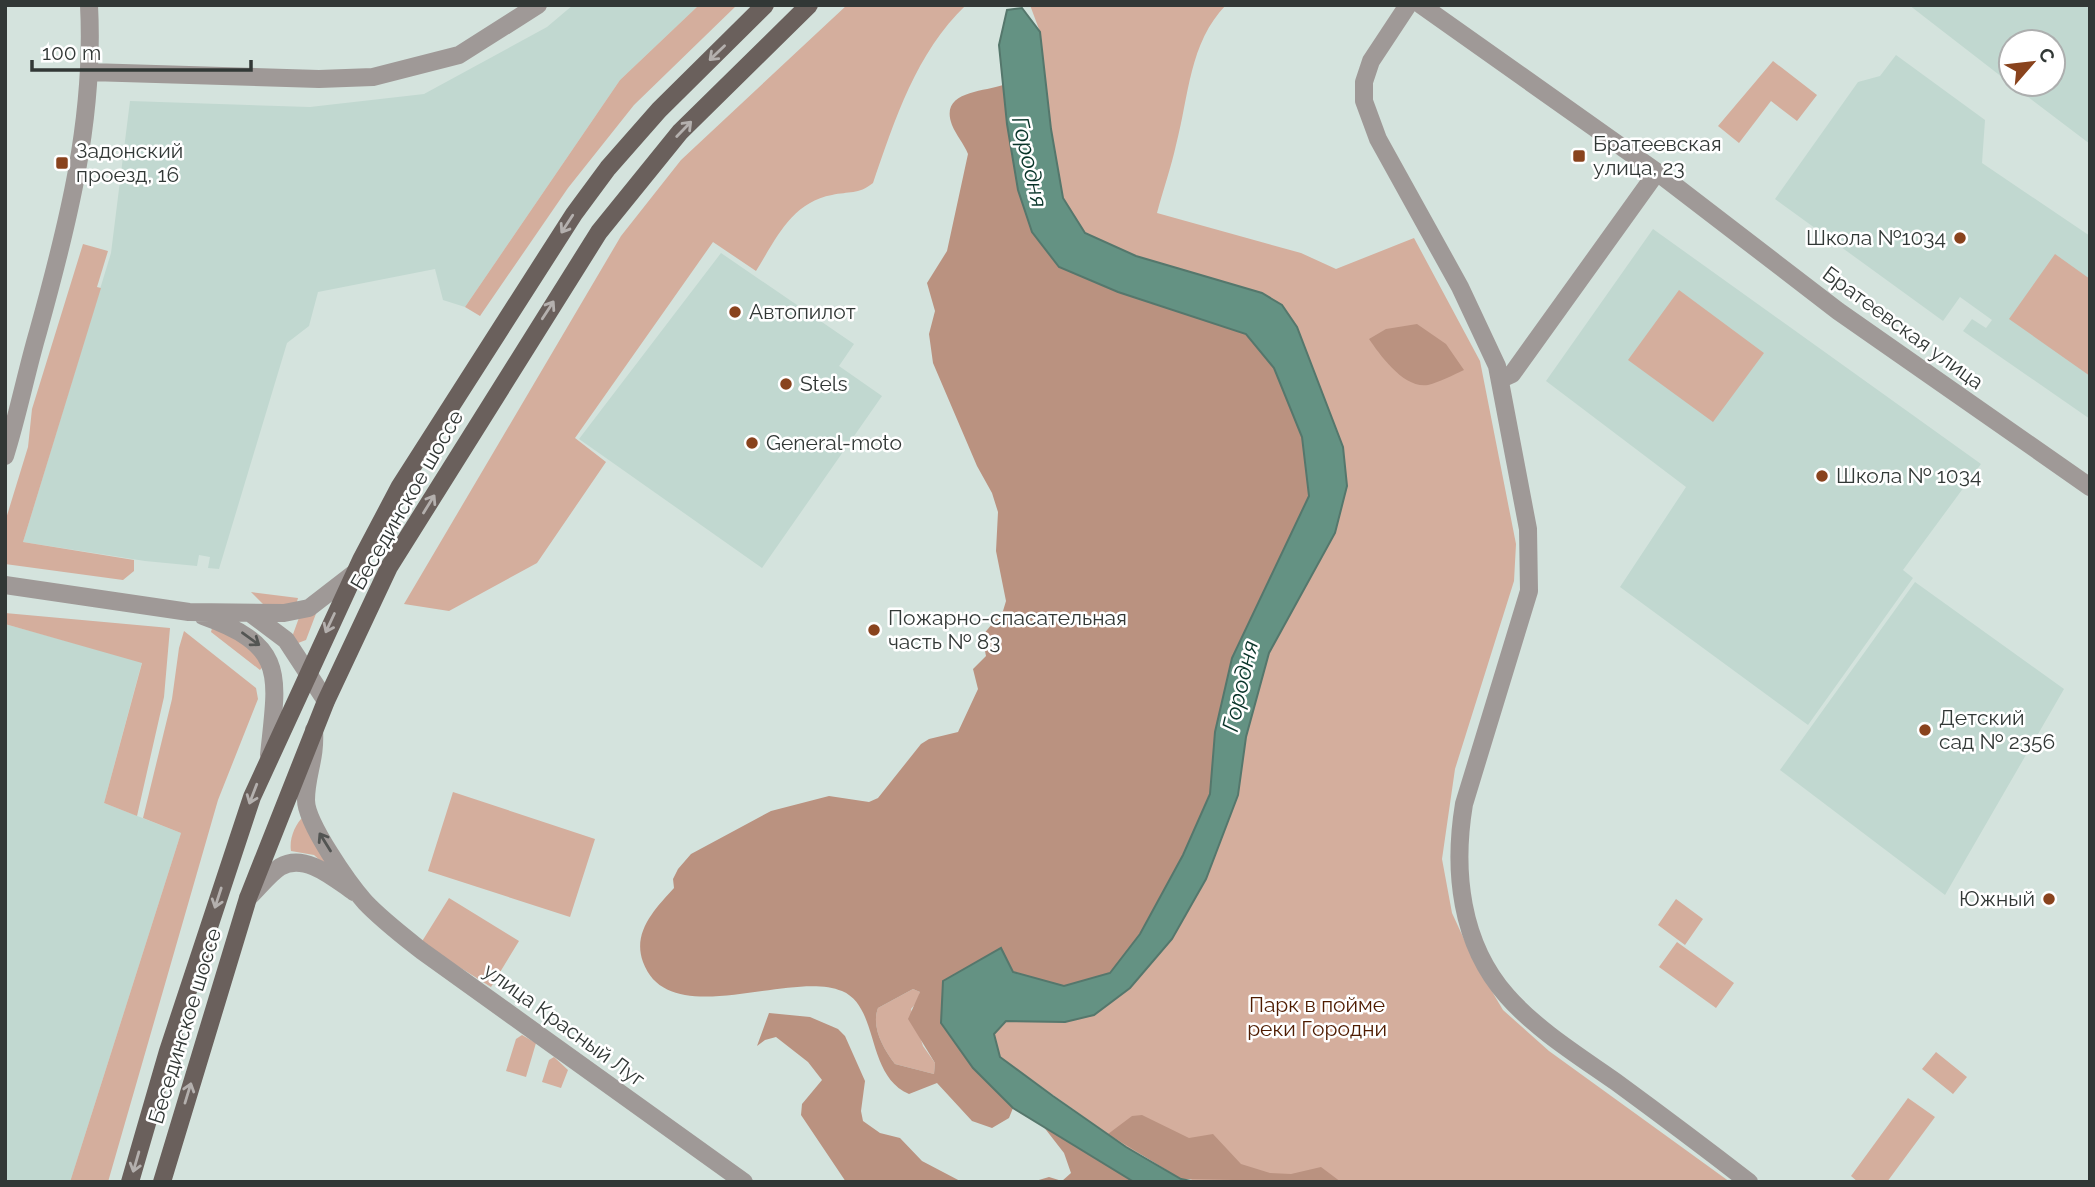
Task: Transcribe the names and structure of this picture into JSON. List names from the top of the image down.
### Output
{
  "streets": {
    "main road": ["Бесединское шоссе"],
    "street": ["Братеевская улица", "улица Красный Луг"]
  },
  "crossings": [
    ["Бесединское шоссе", "улица Красный Луг"]
  ],
  "water": ["Городня"],
  "parks": ["Парк в пойме реки Городни"],
  "places": {
    "transit": ["Братеевская улица, 23", "Задонский проезд, 16"],
    "other": [
      "Школа №1034",
      "Автопилот",
      "Stels",
      "General-moto",
      "Школа № 1034",
      "Пожарно-спасательная часть № 83",
      "Детский сад № 2356",
      "Южный"
    ]
  },
  "scale_bar": "100 m",
  "north": "top right"
}
